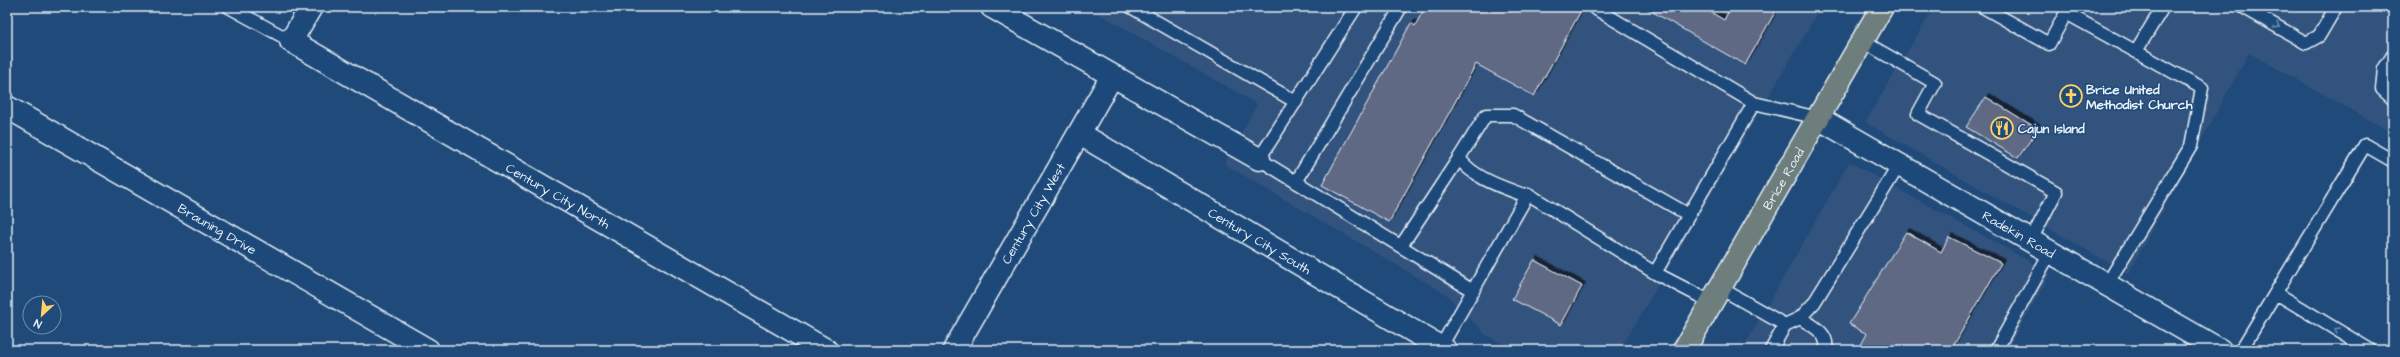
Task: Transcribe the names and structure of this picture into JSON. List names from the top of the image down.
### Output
{
  "streets": {
    "main road": ["Brice Road"],
    "street": [
      "Century City North",
      "Century City West",
      "Brauning Drive",
      "Radekin Road",
      "Century City South"
    ]
  },
  "crossings": [
    ["Brice Road", "Radekin Road"],
    ["Century City West", "Century City South"]
  ],
  "places": {
    "church": ["Brice United Methodist Church"],
    "restaurant": ["Cajun Island"]
  },
  "north": "bottom left"
}
